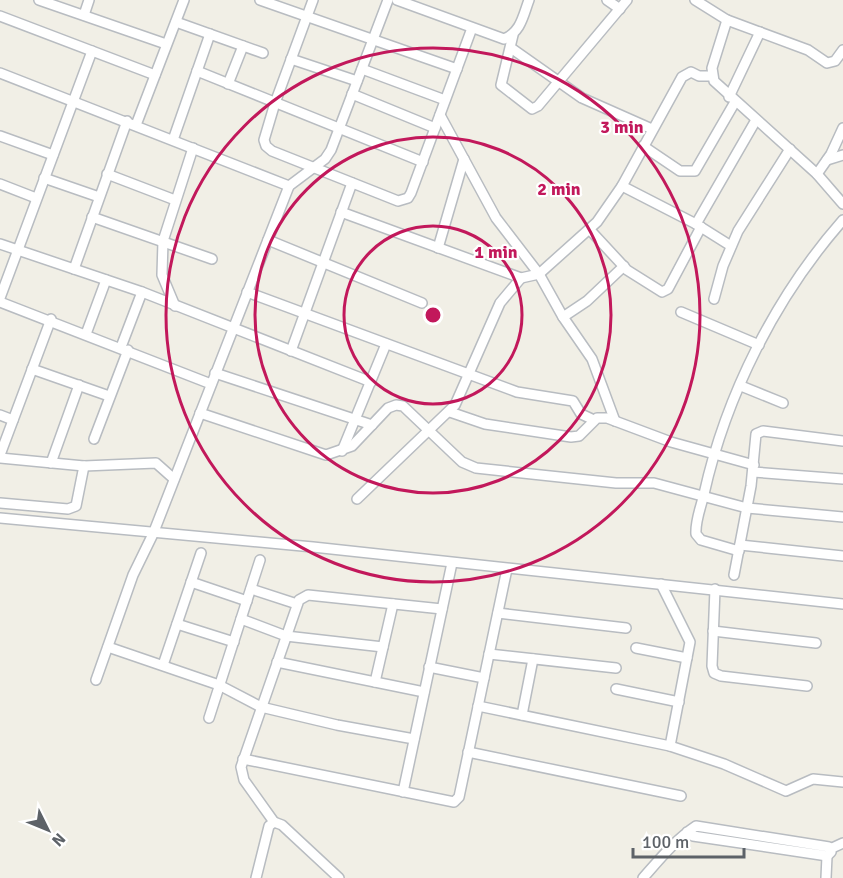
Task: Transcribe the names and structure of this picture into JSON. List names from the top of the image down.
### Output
{
  "scale_bar": "100 m",
  "north": "bottom right",
  "rings": ["3 min", "2 min", "1 min"]
}
